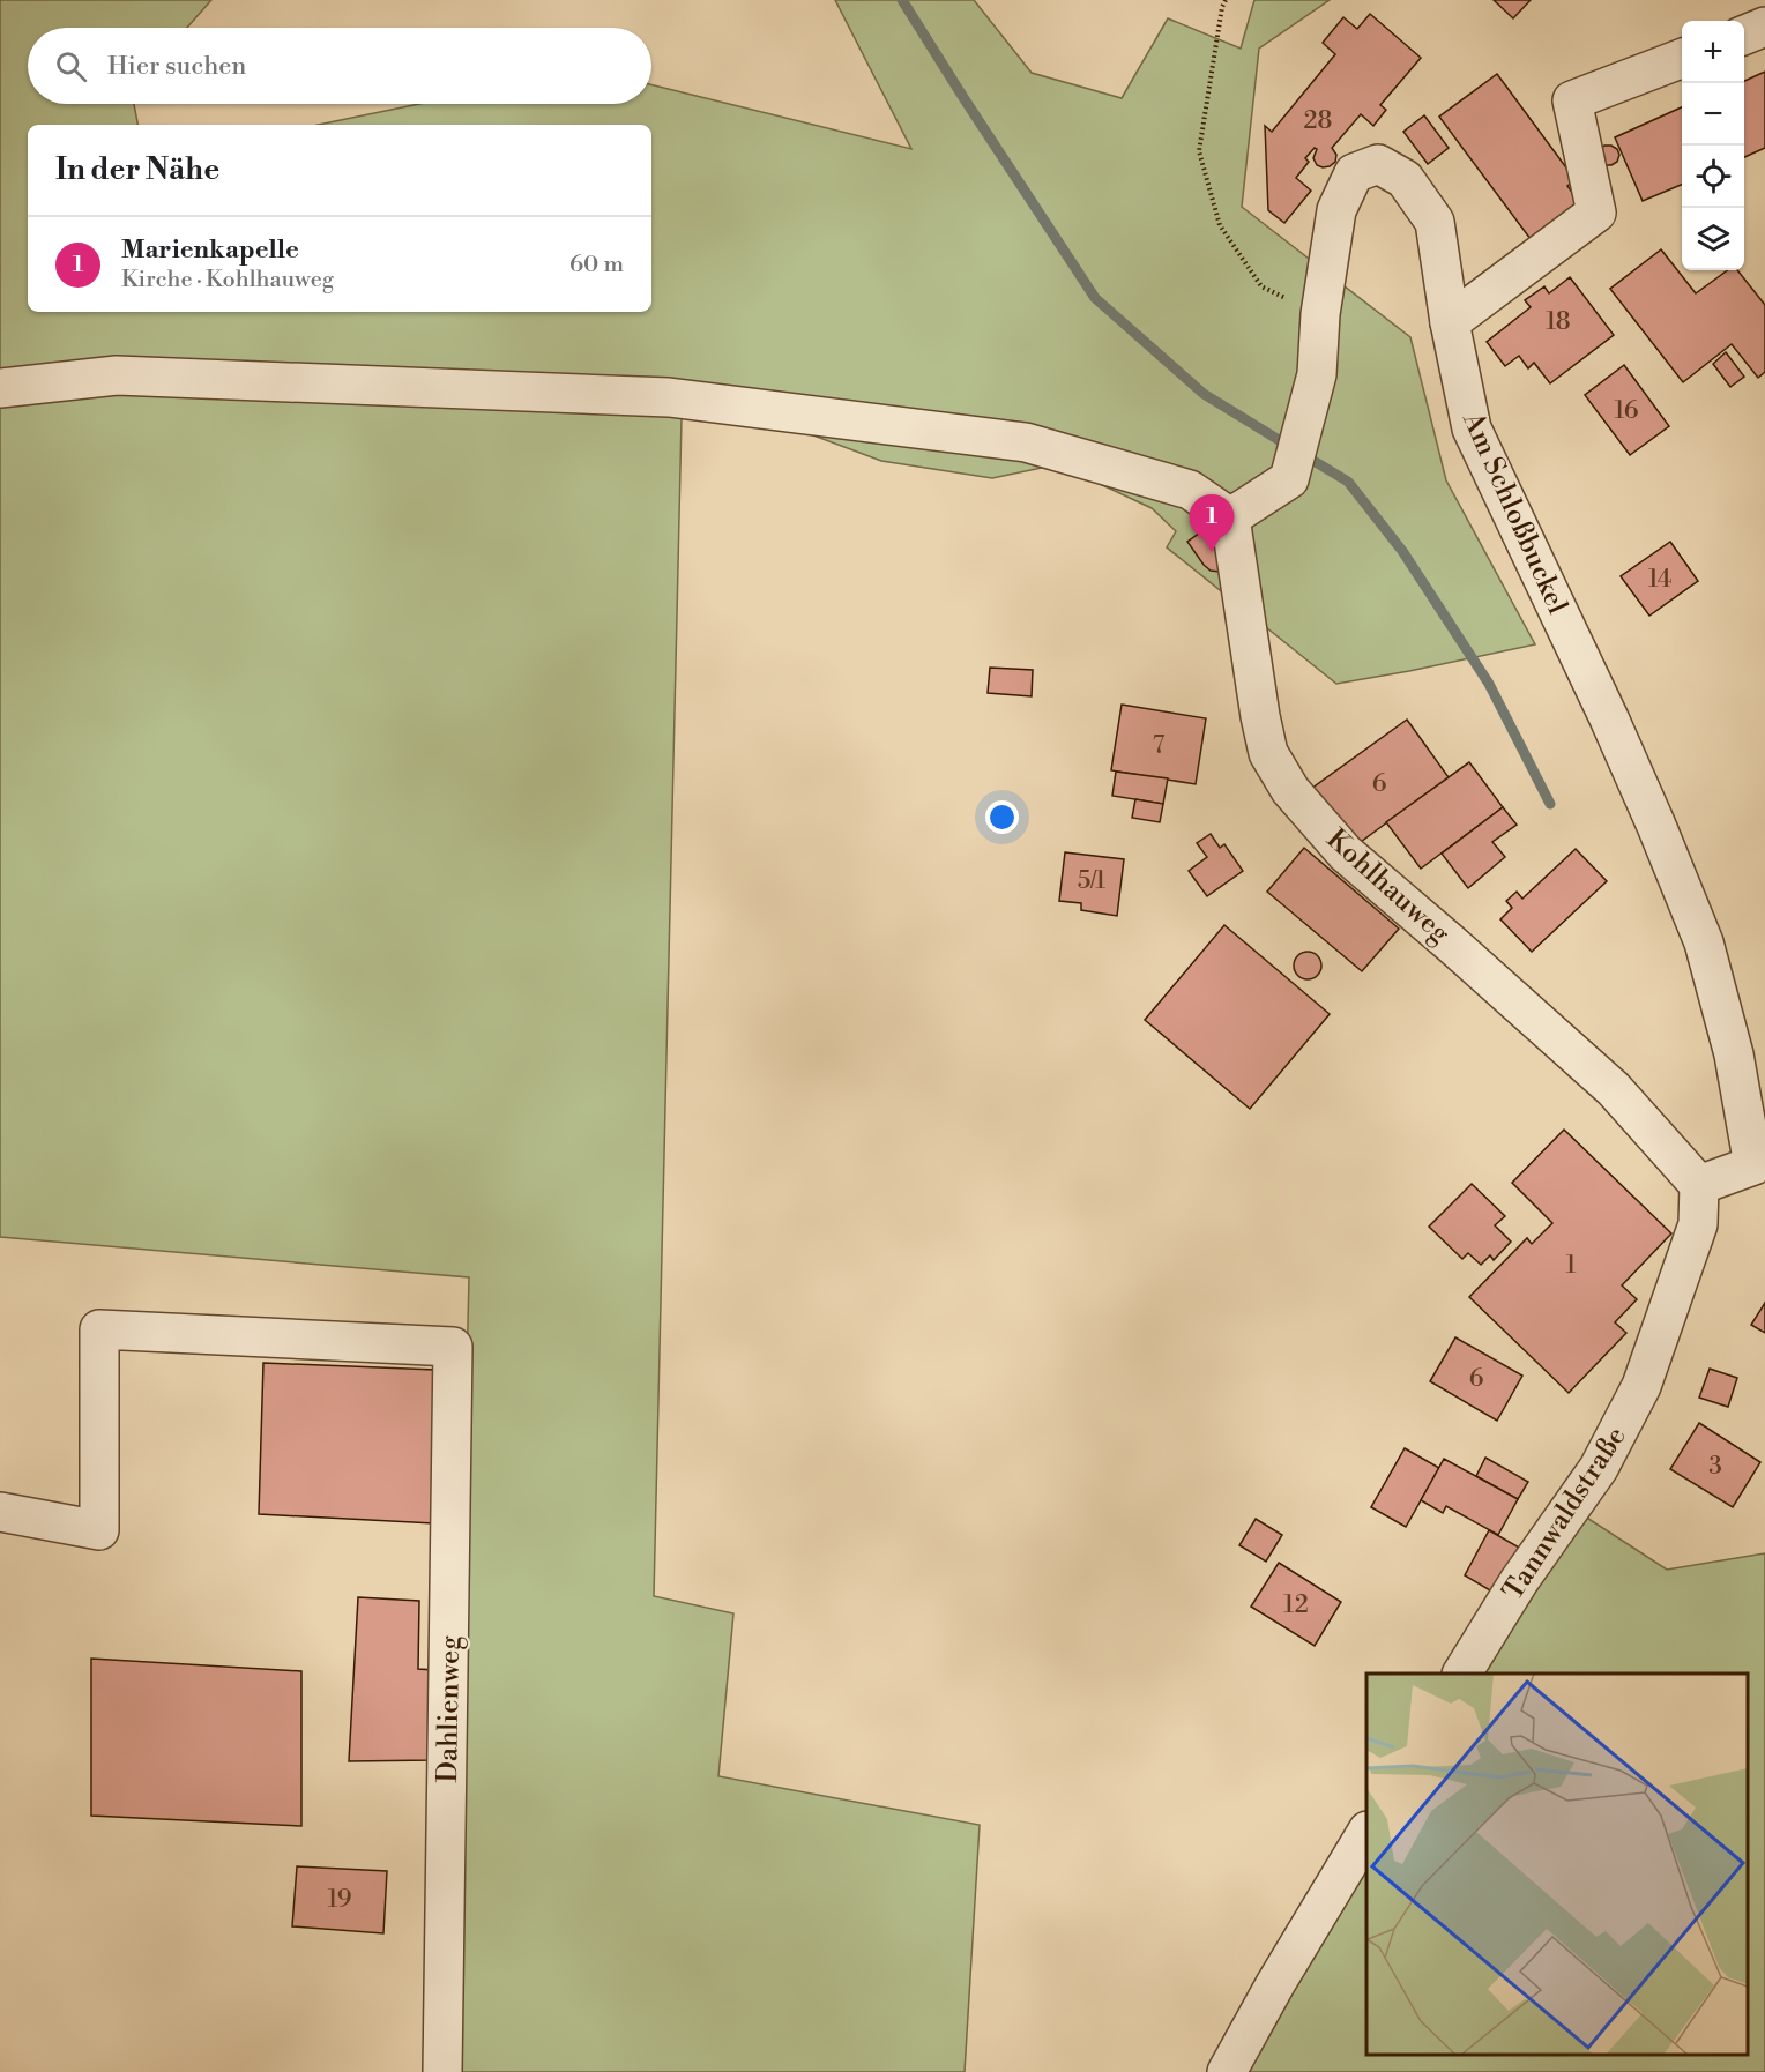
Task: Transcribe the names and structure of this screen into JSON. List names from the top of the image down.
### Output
{
  "streets": {
    "street": [
      "Am Schloßbuckel",
      "Kohlhauweg",
      "Tannwaldstraße",
      "Dahlienweg"
    ]
  },
  "crossings": [
    ["Am Schloßbuckel", "Kohlhauweg"],
    ["Am Schloßbuckel", "Tannwaldstraße"],
    ["Kohlhauweg", "Tannwaldstraße"]
  ],
  "house_numbers": [
    "28",
    "18",
    "16",
    "14",
    "7",
    "6",
    "5/1",
    "1",
    "6",
    "3",
    "12",
    "19"
  ],
  "page": {
    "map_buttons": ["+", "−"],
    "search": "Hier suchen",
    "heading": "In der Nähe",
    "list": [
      {
        "mark": "1",
        "name": "Marienkapelle",
        "note": "Kirche · Kohlhauweg",
        "value": "60 m"
      }
    ],
    "pins": "1"
  }
}
